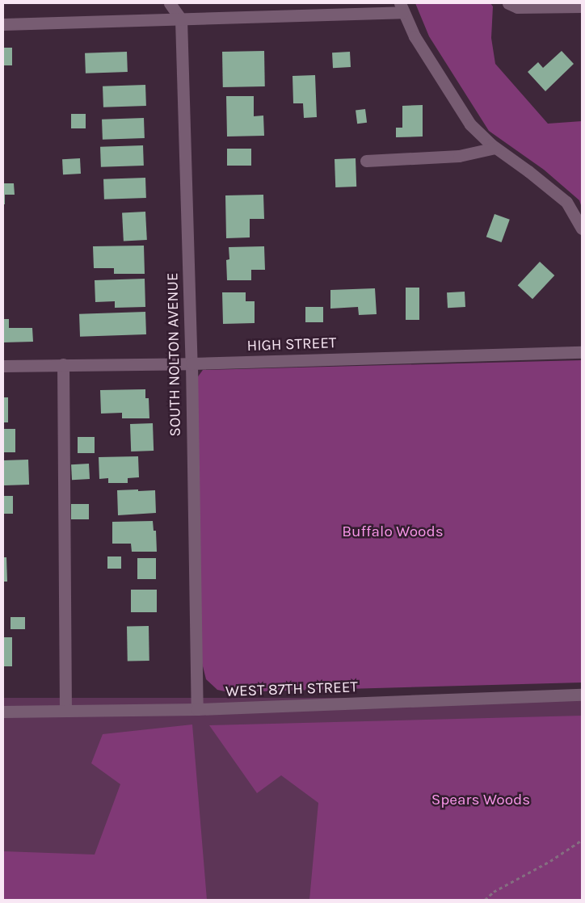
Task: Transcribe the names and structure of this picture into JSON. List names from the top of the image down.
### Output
{
  "streets": {
    "street": ["HIGH STREET", "SOUTH NOLTON AVENUE", "WEST 87TH STREET"]
  },
  "crossings": [
    ["HIGH STREET", "SOUTH NOLTON AVENUE"],
    ["SOUTH NOLTON AVENUE", "WEST 87TH STREET"]
  ],
  "parks": ["Buffalo Woods", "Spears Woods"]
}
